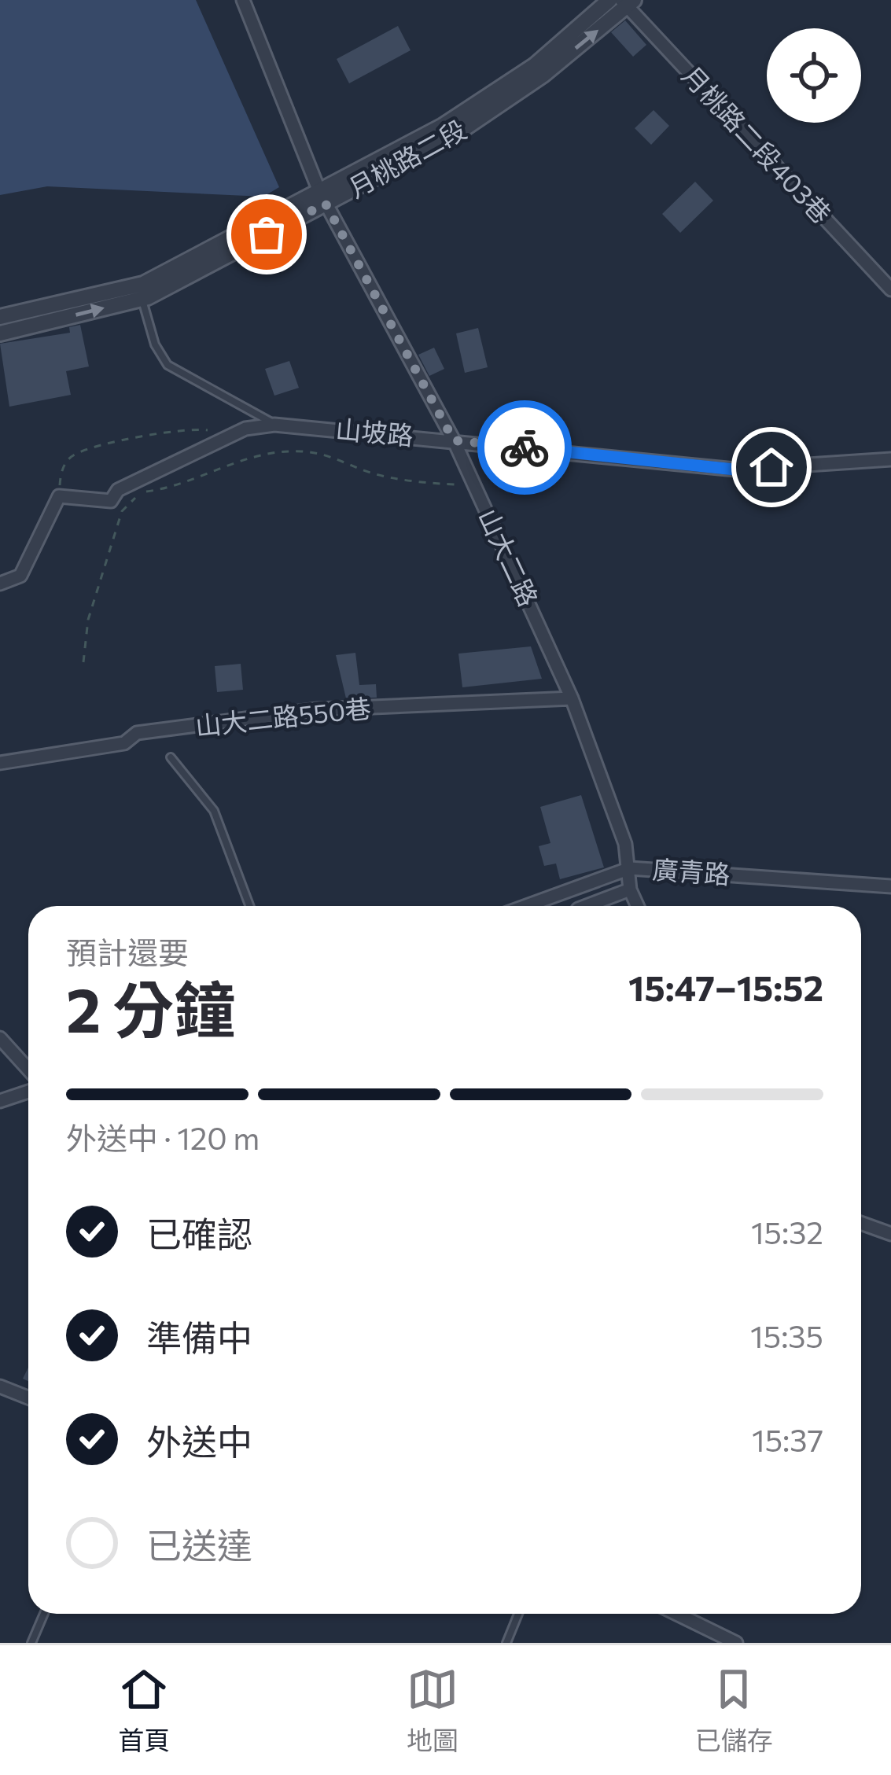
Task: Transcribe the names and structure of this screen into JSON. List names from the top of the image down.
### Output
{
  "streets": {
    "street": [
      "月桃路二段403巷",
      "月桃路二段",
      "山坡路",
      "山大二路",
      "山大二路550巷",
      "廣青路"
    ]
  },
  "crossings": [
    ["月桃路二段403巷", "月桃路二段"],
    ["月桃路二段", "山大二路"],
    ["山坡路", "山大二路"],
    ["山大二路", "山大二路550巷"],
    ["山大二路", "廣青路"]
  ],
  "page": {
    "heading": ["2 分鐘", "預計還要", "15:47–15:52"],
    "bar": "外送中 · 120 m",
    "list": [
      ["已確認", "15:32"],
      ["準備中", "15:35"],
      ["外送中", "15:37"],
      "已送達"
    ],
    "tabs": ["首頁", "地圖", "已儲存"]
  }
}
